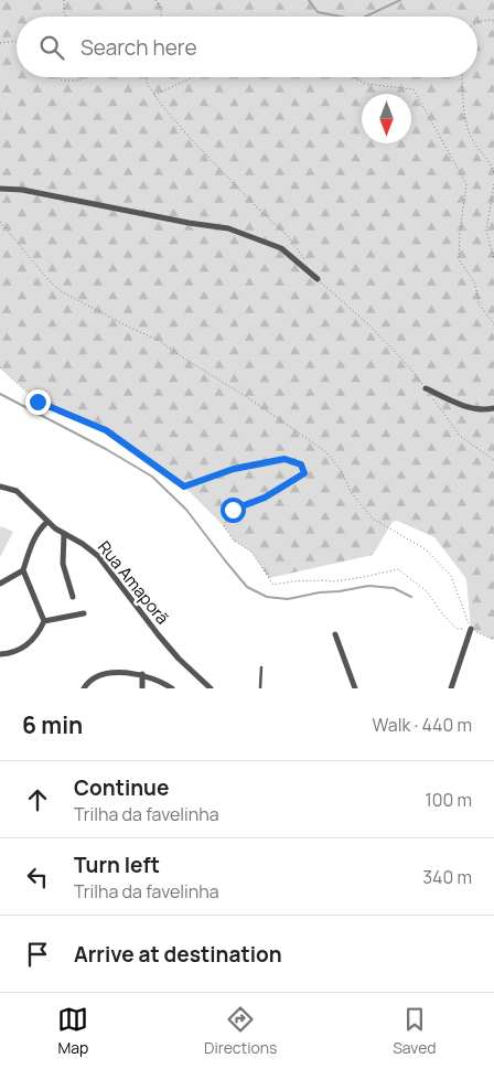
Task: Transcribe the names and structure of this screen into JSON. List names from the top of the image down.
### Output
{
  "streets": {
    "street": ["Rua Amaporã"]
  },
  "north": "bottom",
  "page": {
    "search": "Search here",
    "heading": ["6 min", "Walk · 440 m"],
    "list": [
      ["Continue", "Trilha da favelinha", "100 m"],
      ["Turn left", "Trilha da favelinha", "340 m"],
      "Arrive at destination"
    ],
    "nav": ["Map", "Directions", "Saved"]
  }
}
